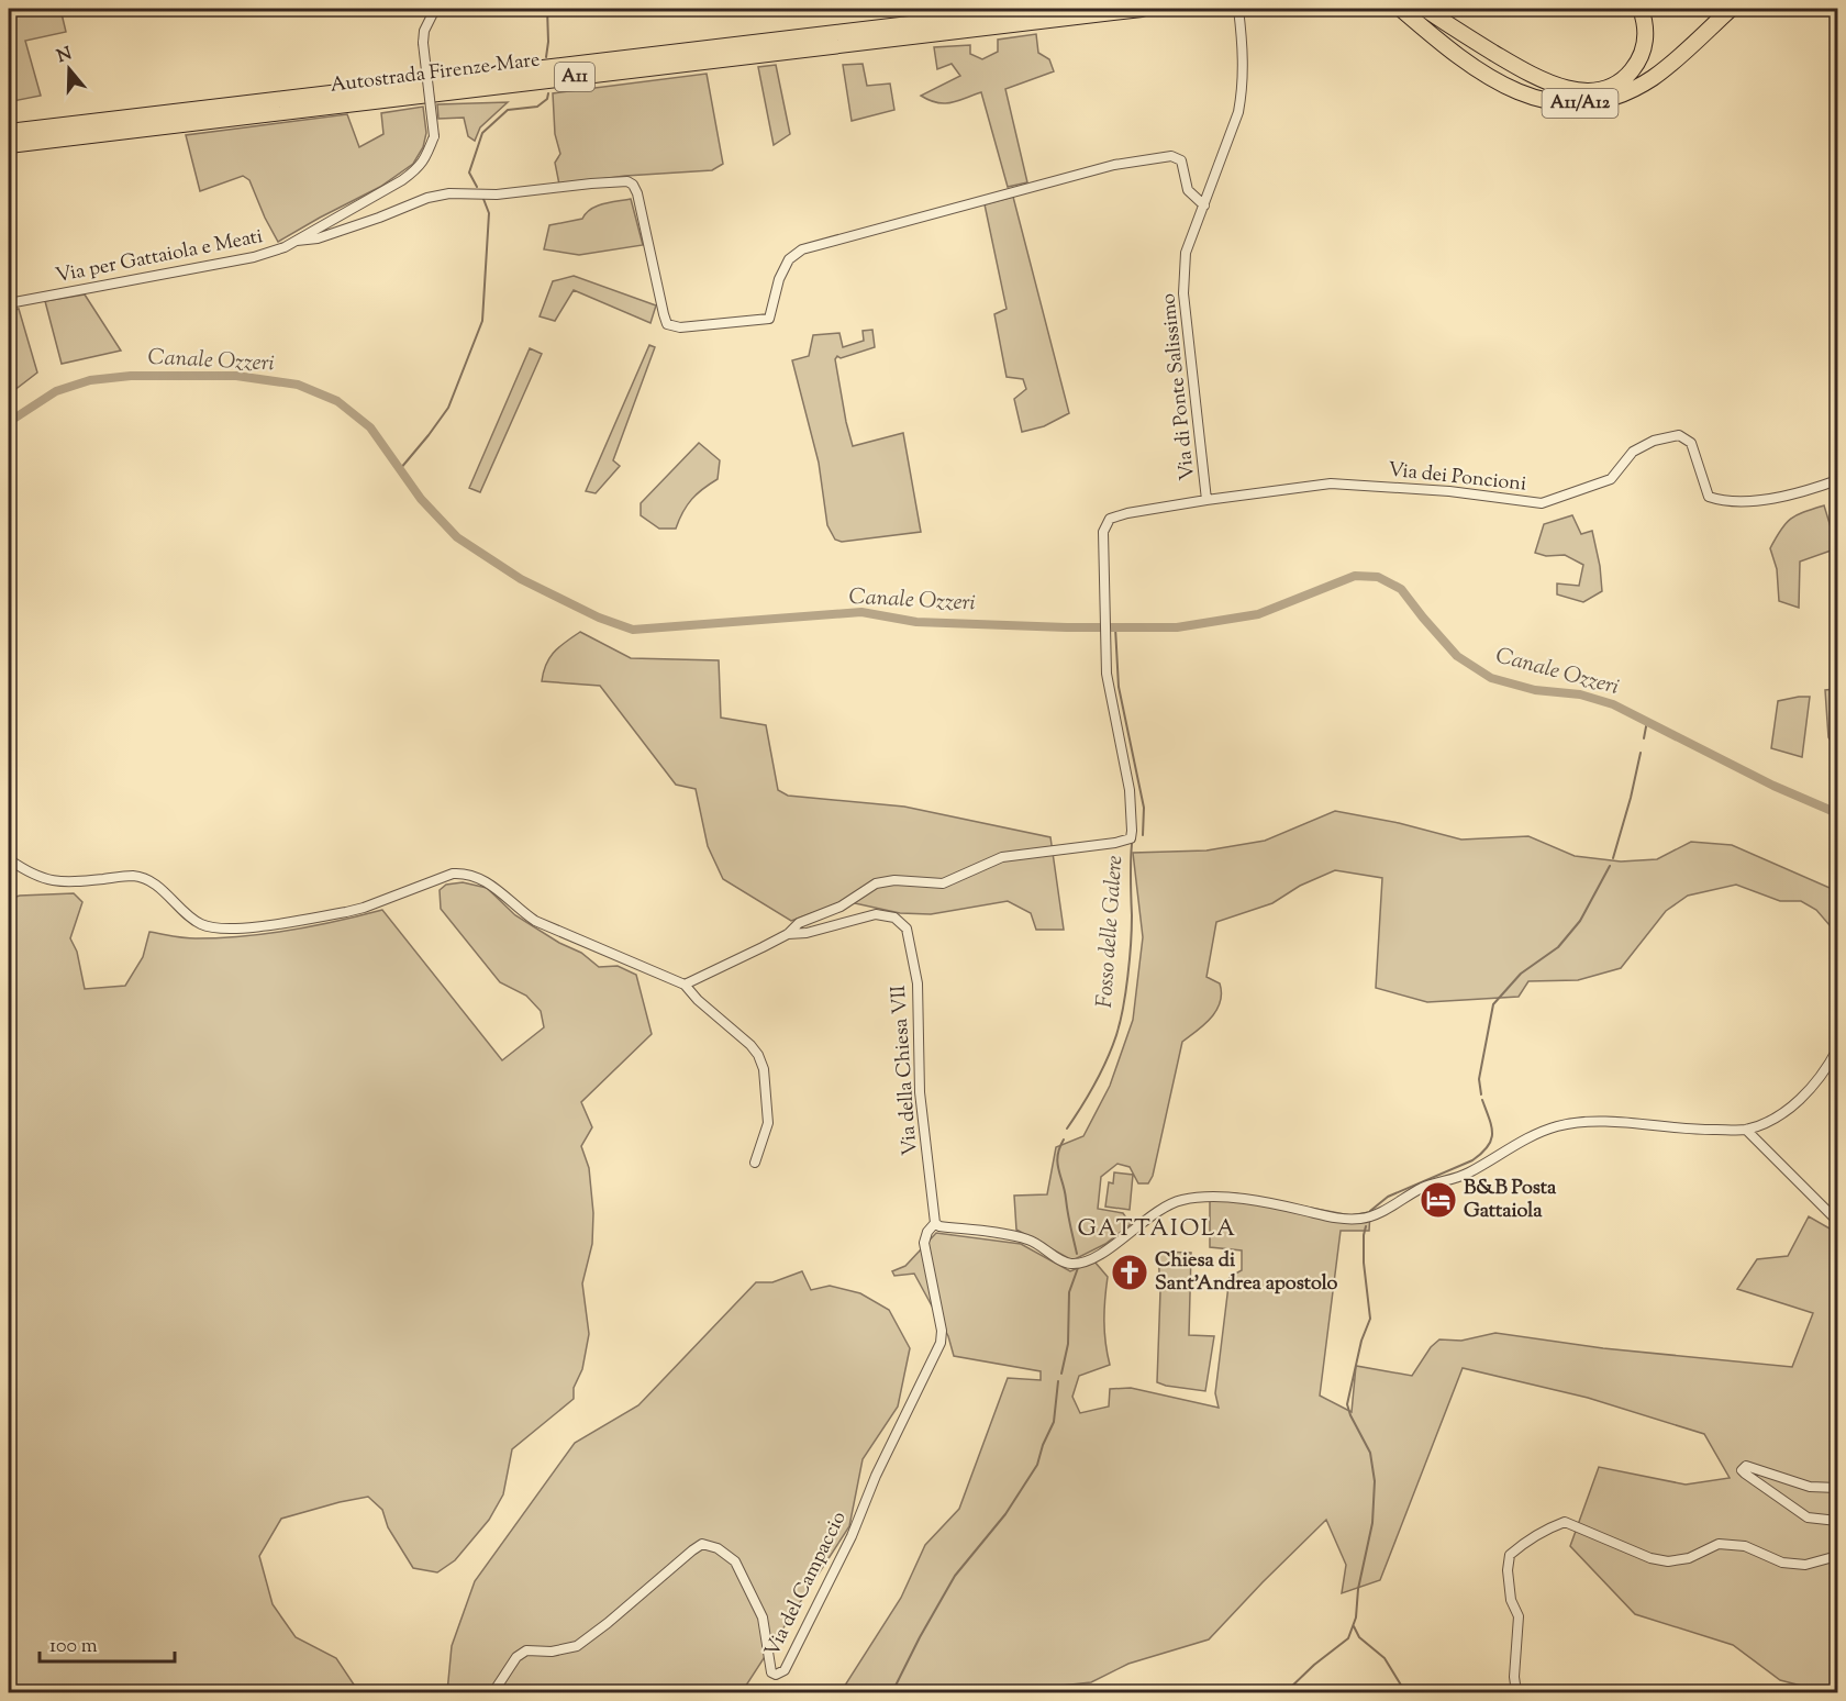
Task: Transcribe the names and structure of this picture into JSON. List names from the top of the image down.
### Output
{
  "streets": {
    "highway": ["Autostrada Firenze-Mare", "A11", "A11/A12"],
    "street": [
      "Via per Gattaiola e Meati",
      "Via di Ponte Salissimo",
      "Via dei Poncioni",
      "Via della Chiesa VII",
      "Via del Campaccio"
    ]
  },
  "crossings": [
    ["Via di Ponte Salissimo", "Via dei Poncioni"],
    ["Via di Ponte Salissimo", "Via della Chiesa VII"],
    ["Via della Chiesa VII", "Via del Campaccio"]
  ],
  "districts": ["GATTAIOLA"],
  "water": ["Canale Ozzeri", "Fosso delle Galere"],
  "places": {
    "hotel": ["B&B Posta Gattaiola"],
    "church": ["Chiesa di Sant'Andrea apostolo"]
  },
  "scale_bar": "100 m",
  "north": "top"
}
